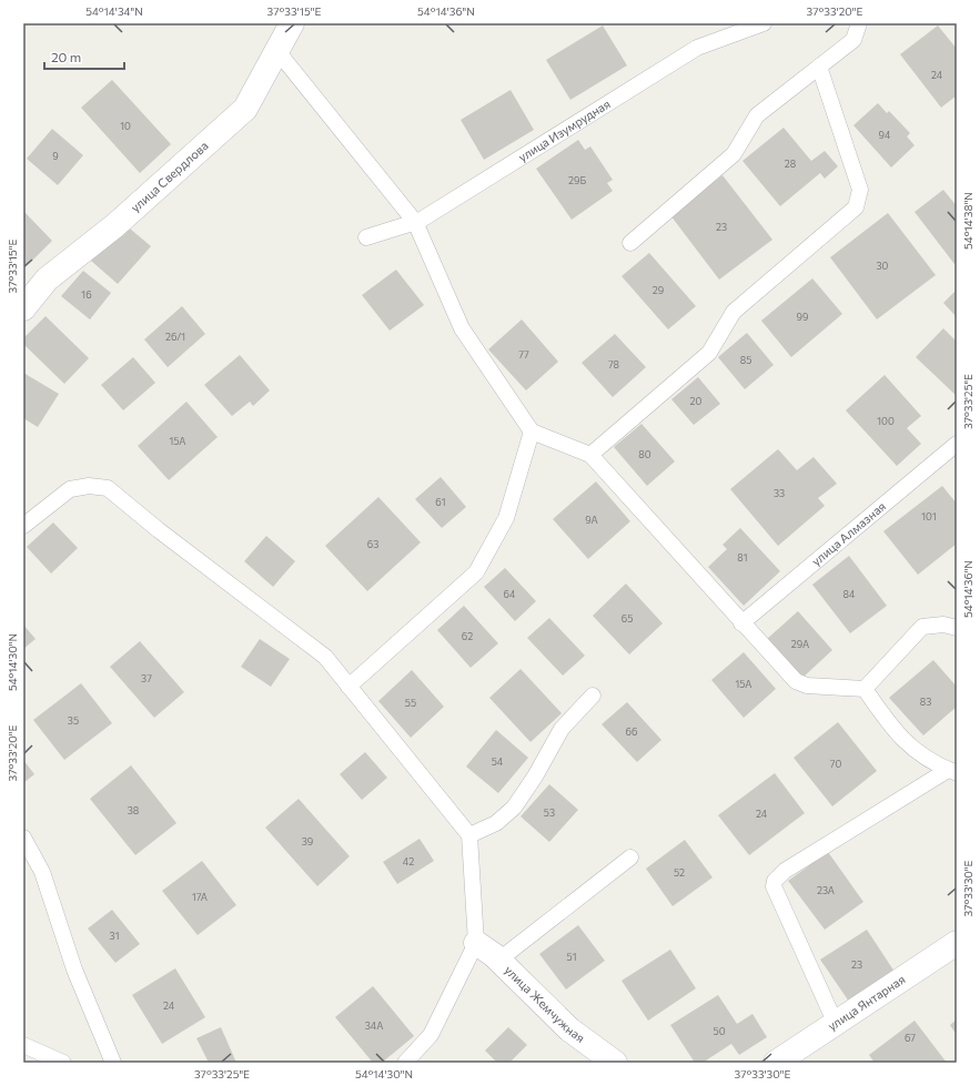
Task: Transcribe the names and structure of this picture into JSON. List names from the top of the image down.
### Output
{
  "streets": {
    "street": ["улица Свердлова", "улица Жемчужная", "улица Янтарная"],
    "lane": ["улица Изумрудная", "улица Алмазная"]
  },
  "house_numbers": [
    "24",
    "10",
    "94",
    "9",
    "28",
    "29Б",
    "23",
    "30",
    "29",
    "16",
    "99",
    "26/1",
    "77",
    "85",
    "78",
    "20",
    "100",
    "15А",
    "80",
    "33",
    "61",
    "101",
    "9А",
    "63",
    "81",
    "64",
    "84",
    "65",
    "62",
    "29А",
    "37",
    "15А",
    "83",
    "55",
    "35",
    "66",
    "54",
    "70",
    "38",
    "53",
    "24",
    "39",
    "42",
    "52",
    "23А",
    "17А",
    "31",
    "51",
    "23",
    "24",
    "34А",
    "50",
    "67"
  ],
  "scale_bar": "20 m",
  "coordinates": [
    "54°14'34\"N",
    "37°33'15\"E",
    "54°14'36\"N",
    "37°33'20\"E",
    "54°14'38\"N",
    "37°33'25\"E",
    "54°14'30\"N",
    "37°33'30\"E"
  ]
}
